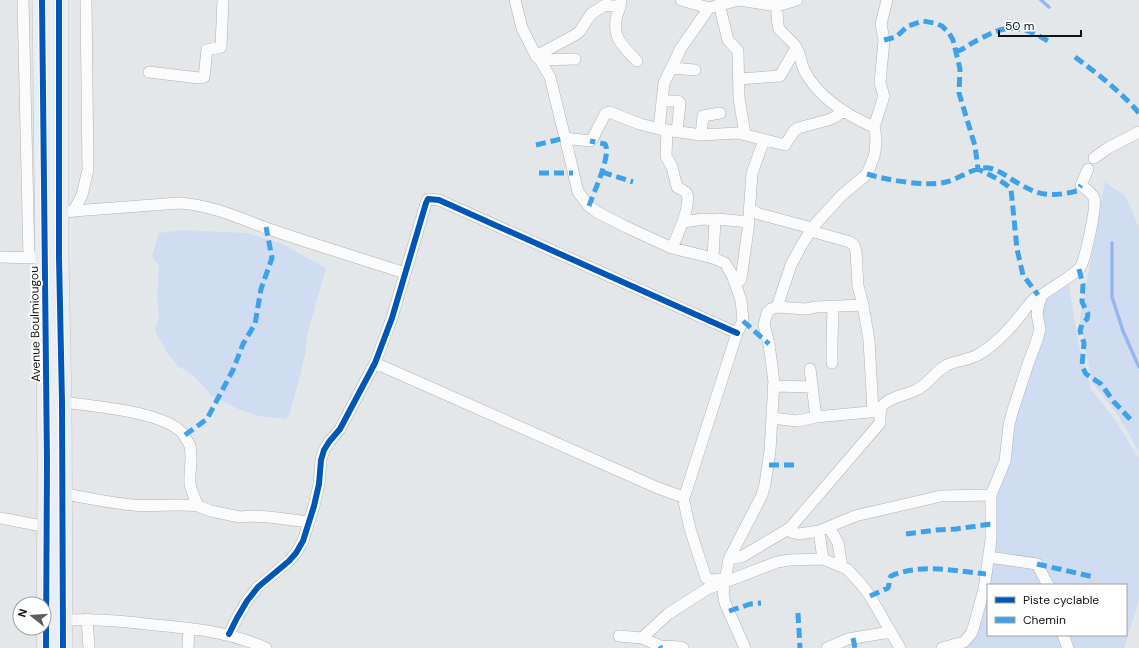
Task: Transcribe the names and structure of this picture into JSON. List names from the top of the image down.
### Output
{
  "streets": {
    "highway": ["Avenue Boulmiougou"]
  },
  "legend": ["Piste cyclable", "Chemin"],
  "scale_bar": "50 m",
  "north": "left"
}
